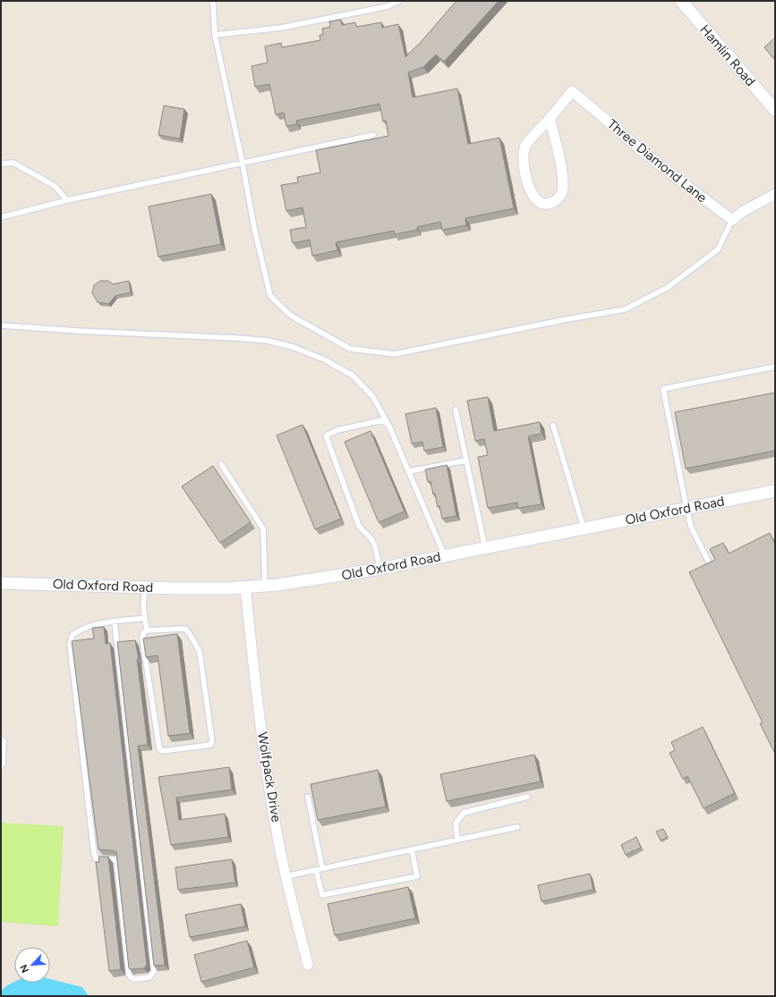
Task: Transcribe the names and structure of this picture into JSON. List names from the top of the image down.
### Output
{
  "streets": {
    "street": [
      "Hamlin Road",
      "Three Diamond Lane",
      "Old Oxford Road",
      "Wolfpack Drive"
    ]
  },
  "crossings": [
    ["Old Oxford Road", "Wolfpack Drive"]
  ],
  "north": "bottom left"
}
